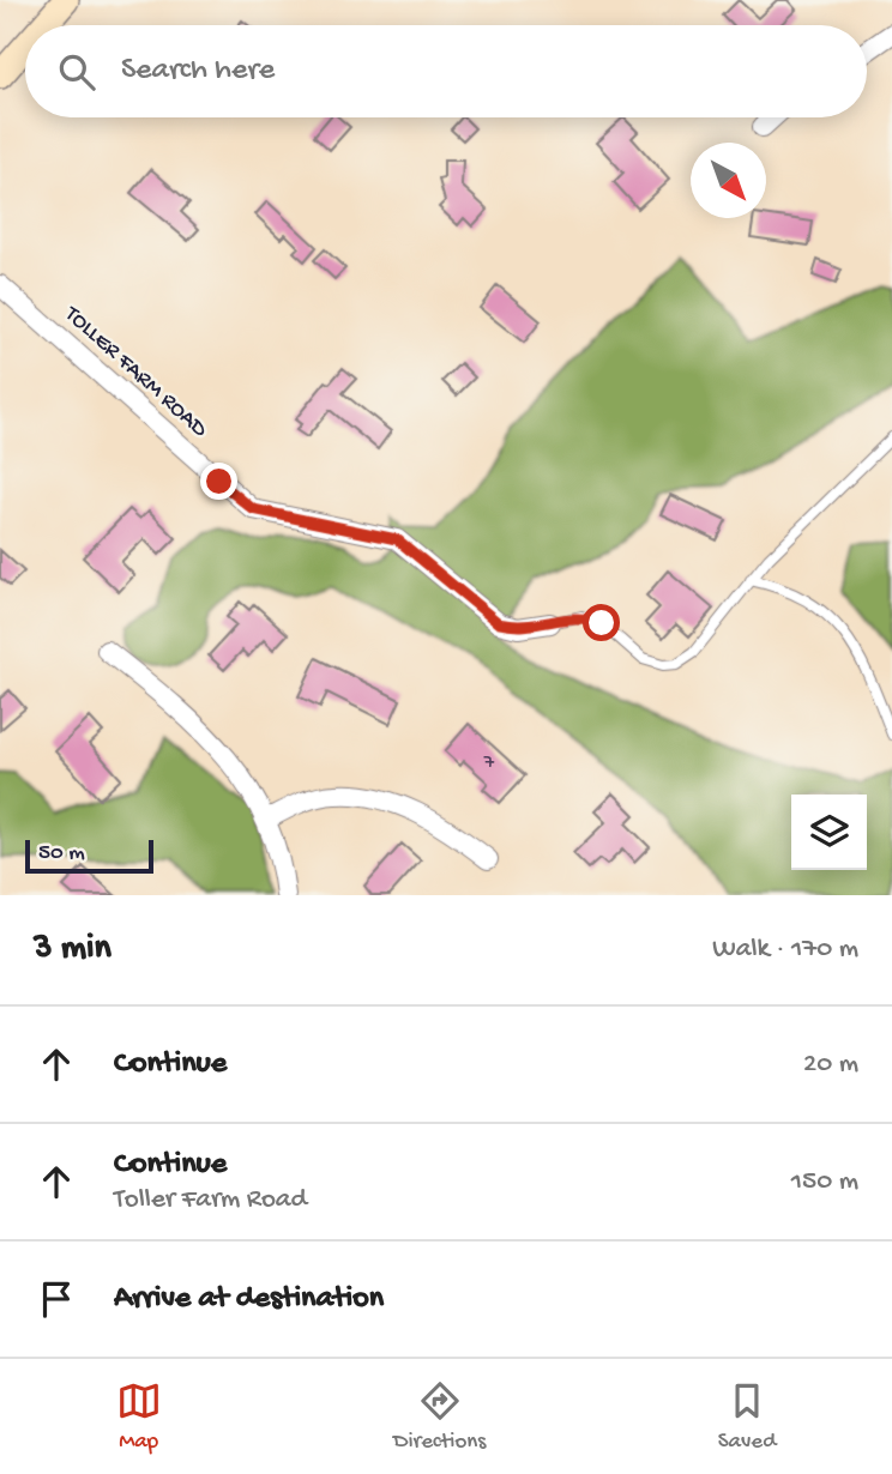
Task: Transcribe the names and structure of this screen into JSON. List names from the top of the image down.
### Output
{
  "streets": {
    "street": ["TOLLER FARM ROAD"]
  },
  "house_numbers": ["7"],
  "scale_bar": "50 m",
  "north": "bottom right",
  "page": {
    "search": "Search here",
    "scale": "50 m",
    "heading": ["3 min", "Walk · 170 m"],
    "list": [
      ["Continue", "20 m"],
      ["Continue", "Toller Farm Road", "150 m"],
      "Arrive at destination"
    ],
    "nav": ["Map", "Directions", "Saved"]
  }
}
